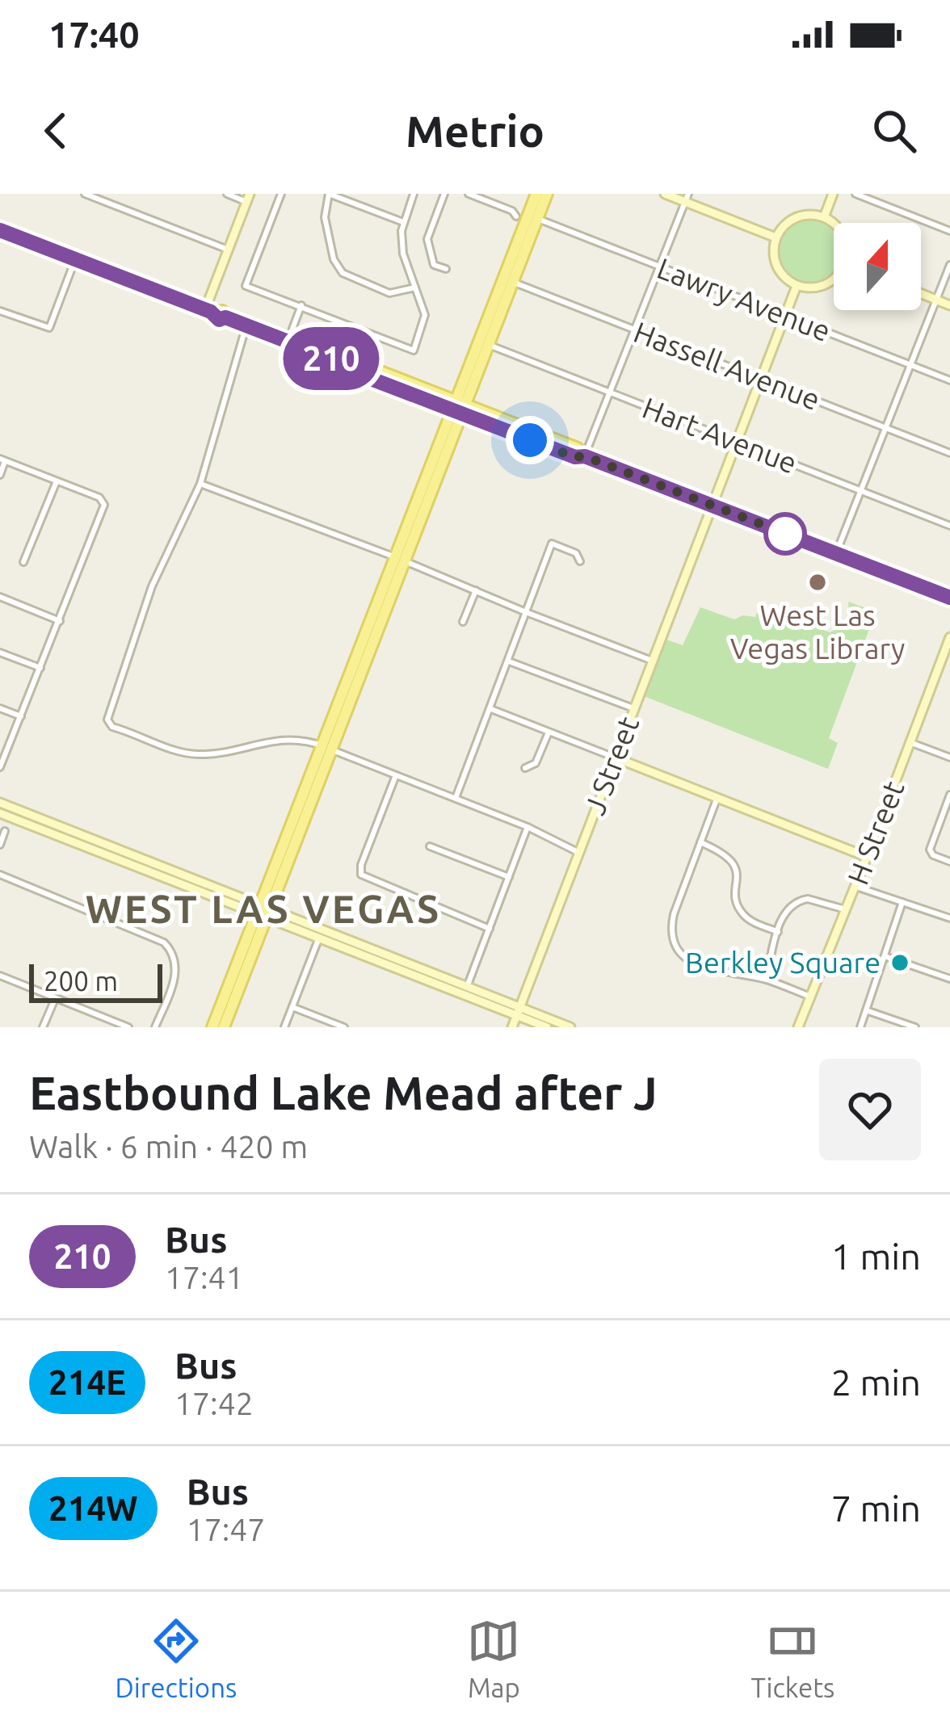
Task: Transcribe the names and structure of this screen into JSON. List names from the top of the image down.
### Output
{
  "streets": {
    "street": [
      "Lawry Avenue",
      "Hassell Avenue",
      "Hart Avenue",
      "J Street",
      "H Street"
    ]
  },
  "crossings": [
    ["Lawry Avenue", "J Street"],
    ["Hassell Avenue", "J Street"],
    ["Hart Avenue", "J Street"]
  ],
  "districts": ["WEST LAS VEGAS"],
  "places": ["West Las Vegas Library", "Berkley Square"],
  "lines": ["bus line 210"],
  "scale_bar": "200 m",
  "north": "top",
  "page": {
    "status": "17:40",
    "header": "Metrio",
    "on_map": "210",
    "scale": "200 m",
    "heading": ["Eastbound Lake Mead after J", "Walk · 6 min · 420 m"],
    "list": [
      {
        "mark": "210",
        "name": "Bus",
        "note": "17:41",
        "value": "1 min"
      },
      {
        "mark": "214E",
        "name": "Bus",
        "note": "17:42",
        "value": "2 min"
      },
      {
        "mark": "214W",
        "name": "Bus",
        "note": "17:47",
        "value": "7 min"
      }
    ],
    "tabs": ["Directions", "Map", "Tickets"]
  }
}
